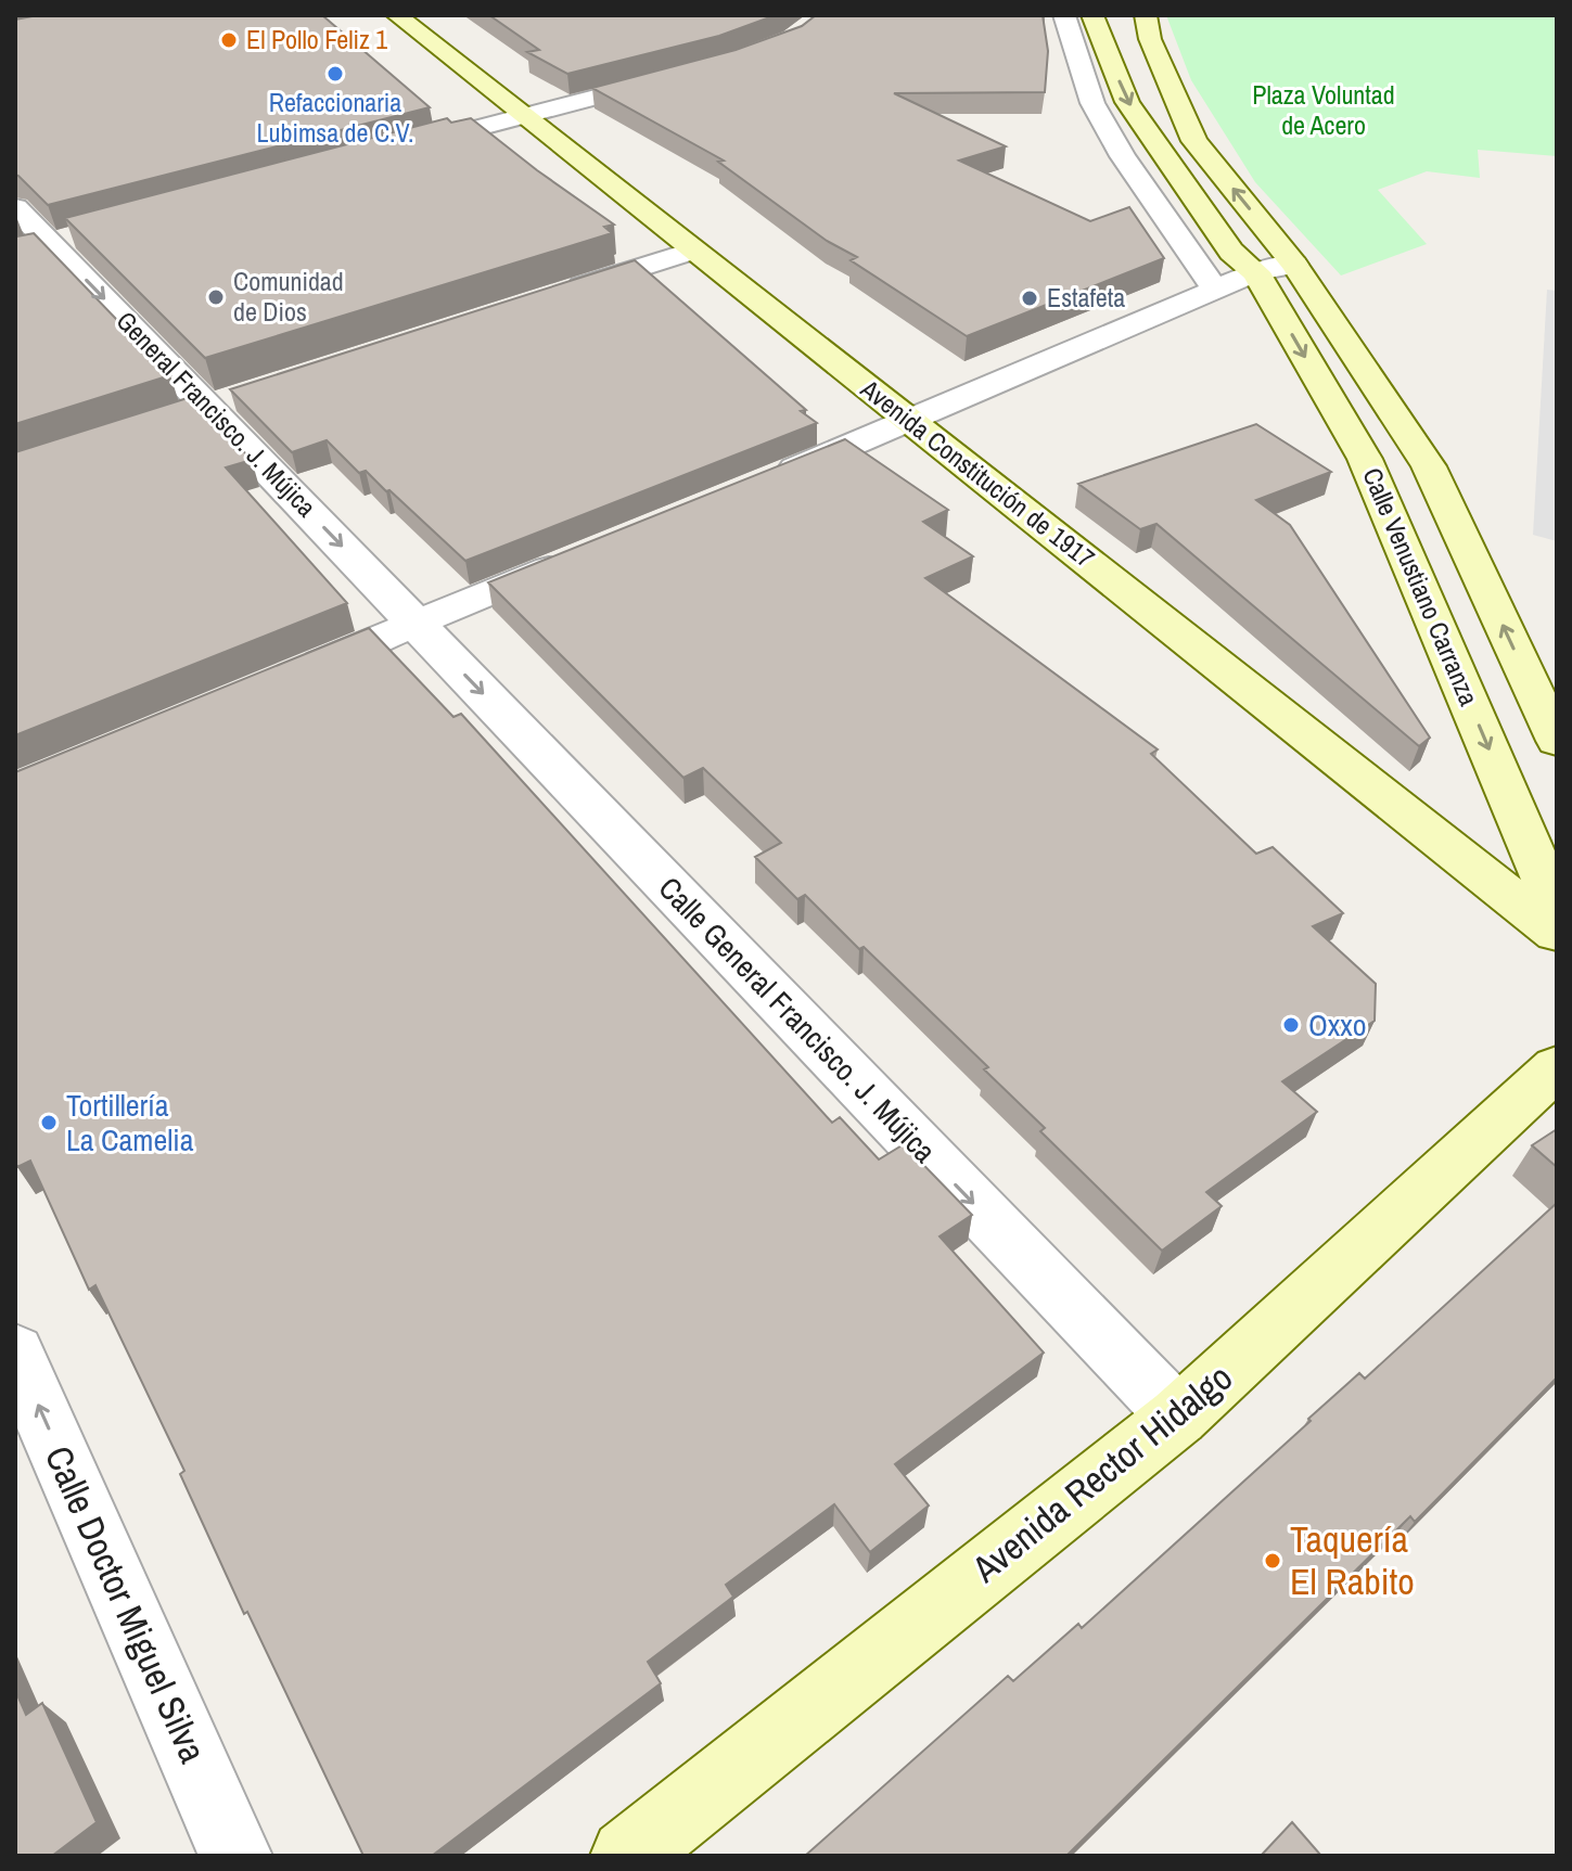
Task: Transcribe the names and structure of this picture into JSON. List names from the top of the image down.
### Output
{
  "streets": {
    "main road": ["Avenida Constitución de 1917", "Calle Venustiano Carranza", "Avenida Rector Hidalgo"],
    "street": ["General Francisco. J. Mújica", "Calle General Francisco. J. Mújica", "Calle Doctor Miguel Silva"]
  },
  "crossings": [
    ["General Francisco. J. Mújica", "Calle General Francisco. J. Mújica"],
    ["Calle General Francisco. J. Mújica", "Avenida Rector Hidalgo"]
  ],
  "one_way": ["General Francisco. J. Mújica", "Calle General Francisco. J. Mújica", "Calle Doctor Miguel Silva"],
  "parks": ["Plaza Voluntad de Acero"],
  "places": [
    "El Pollo Feliz 1",
    "Refaccionaria Lubimsa de C.V.",
    "Comunidad de Dios",
    "Estafeta",
    "Oxxo",
    "Tortillería La Camelia",
    "Taquería El Rabito"
  ]
}
